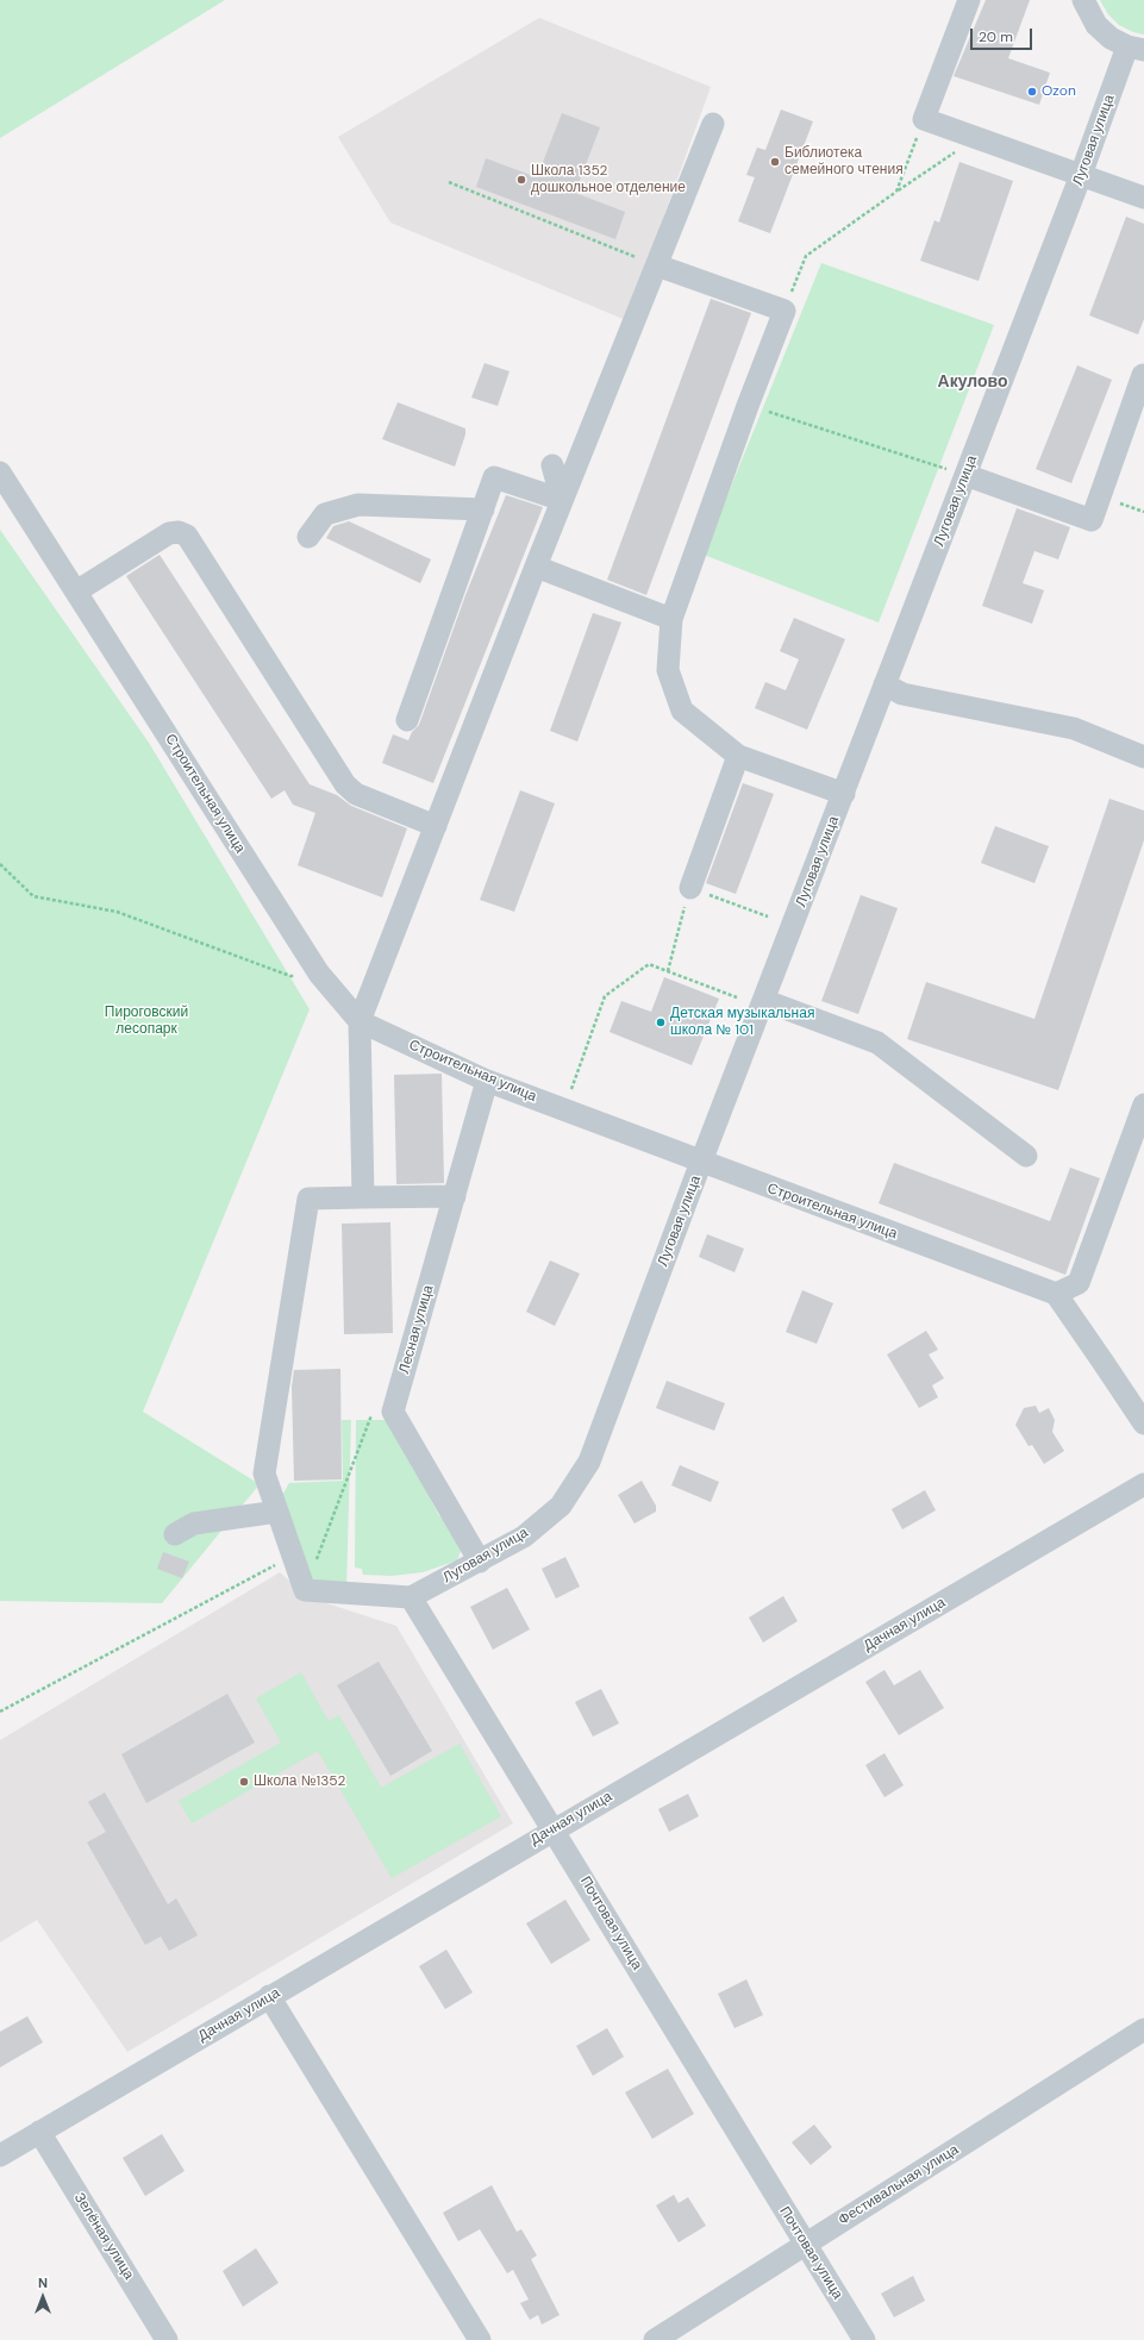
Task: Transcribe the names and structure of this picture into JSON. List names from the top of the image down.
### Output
{
  "streets": {
    "street": [
      "Луговая улица",
      "Строительная улица",
      "Лесная улица",
      "Дачная улица",
      "Почтовая улица",
      "Фестивальная улица",
      "Зелёная улица"
    ]
  },
  "crossings": [
    ["Луговая улица", "Строительная улица"],
    ["Луговая улица", "Почтовая улица"],
    ["Строительная улица", "Лесная улица"],
    ["Дачная улица", "Почтовая улица"],
    ["Дачная улица", "Зелёная улица"],
    ["Почтовая улица", "Фестивальная улица"]
  ],
  "districts": ["Акулово"],
  "parks": ["Пироговский лесопарк"],
  "places": [
    "Ozon",
    "Библиотека семейного чтения",
    "Школа 1352 дошкольное отделение",
    "Детская музыкальная школа № 101",
    "Школа №1352"
  ],
  "scale_bar": "20 m",
  "north": "top"
}
